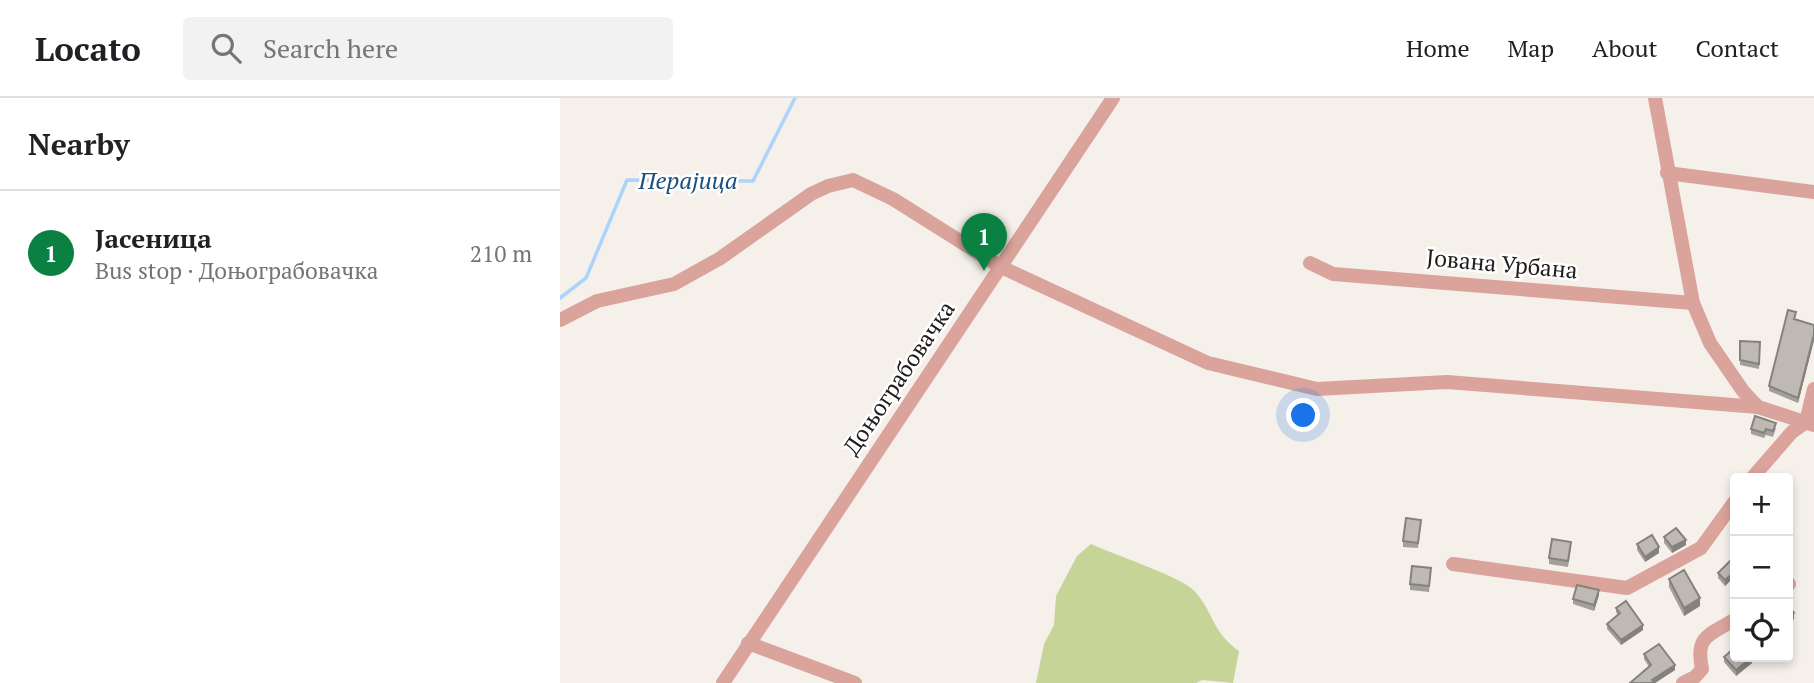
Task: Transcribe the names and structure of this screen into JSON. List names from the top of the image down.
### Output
{
  "streets": {
    "street": ["Јована Урбана", "Доњограбовачка"]
  },
  "water": ["Перајица"],
  "page": {
    "header": "Locato",
    "search": "Search here",
    "nav": [
      "Home",
      "Map",
      "About",
      "Contact"
    ],
    "heading": "Nearby",
    "list": [
      {
        "mark": "1",
        "name": "Јасеница",
        "note": "Bus stop · Доњограбовачка",
        "value": "210 m"
      }
    ],
    "pins": "1",
    "map_buttons": ["+", "−"]
  }
}
